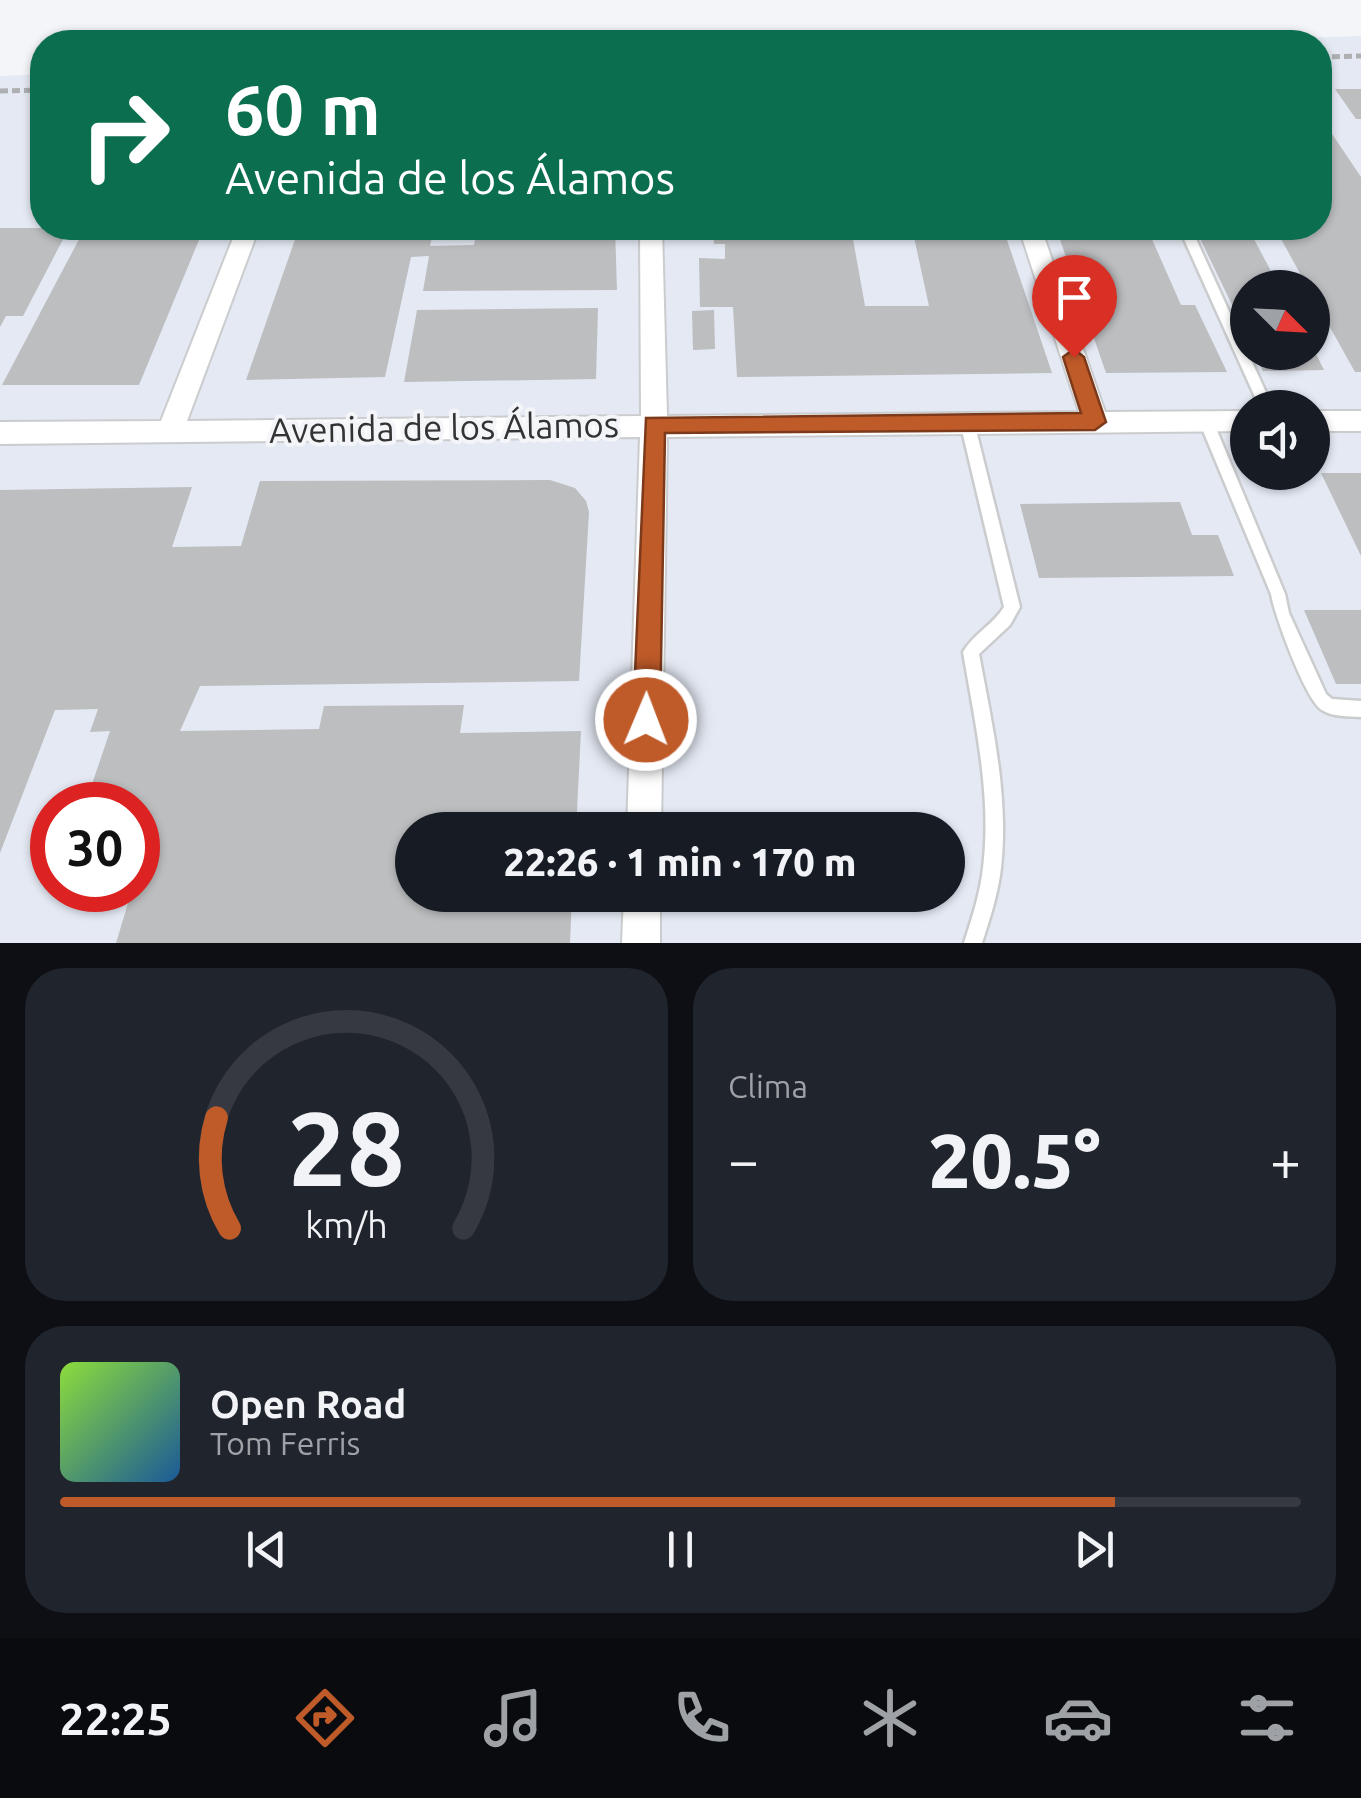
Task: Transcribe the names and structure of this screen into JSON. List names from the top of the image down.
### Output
{
  "streets": {
    "street": ["Avenida de los Álamos"]
  },
  "north": "bottom right",
  "page": {
    "turn": ["60 m", "Avenida de los Álamos"],
    "limit": "30",
    "trip": "22:26 · 1 min · 170 m",
    "tile": "Clima",
    "heat": ["−", "20.5°", "+"],
    "song": ["Open Road", "Tom Ferris"],
    "tabs": "22:25",
    "gauge": ["28", "km/h"]
  }
}
